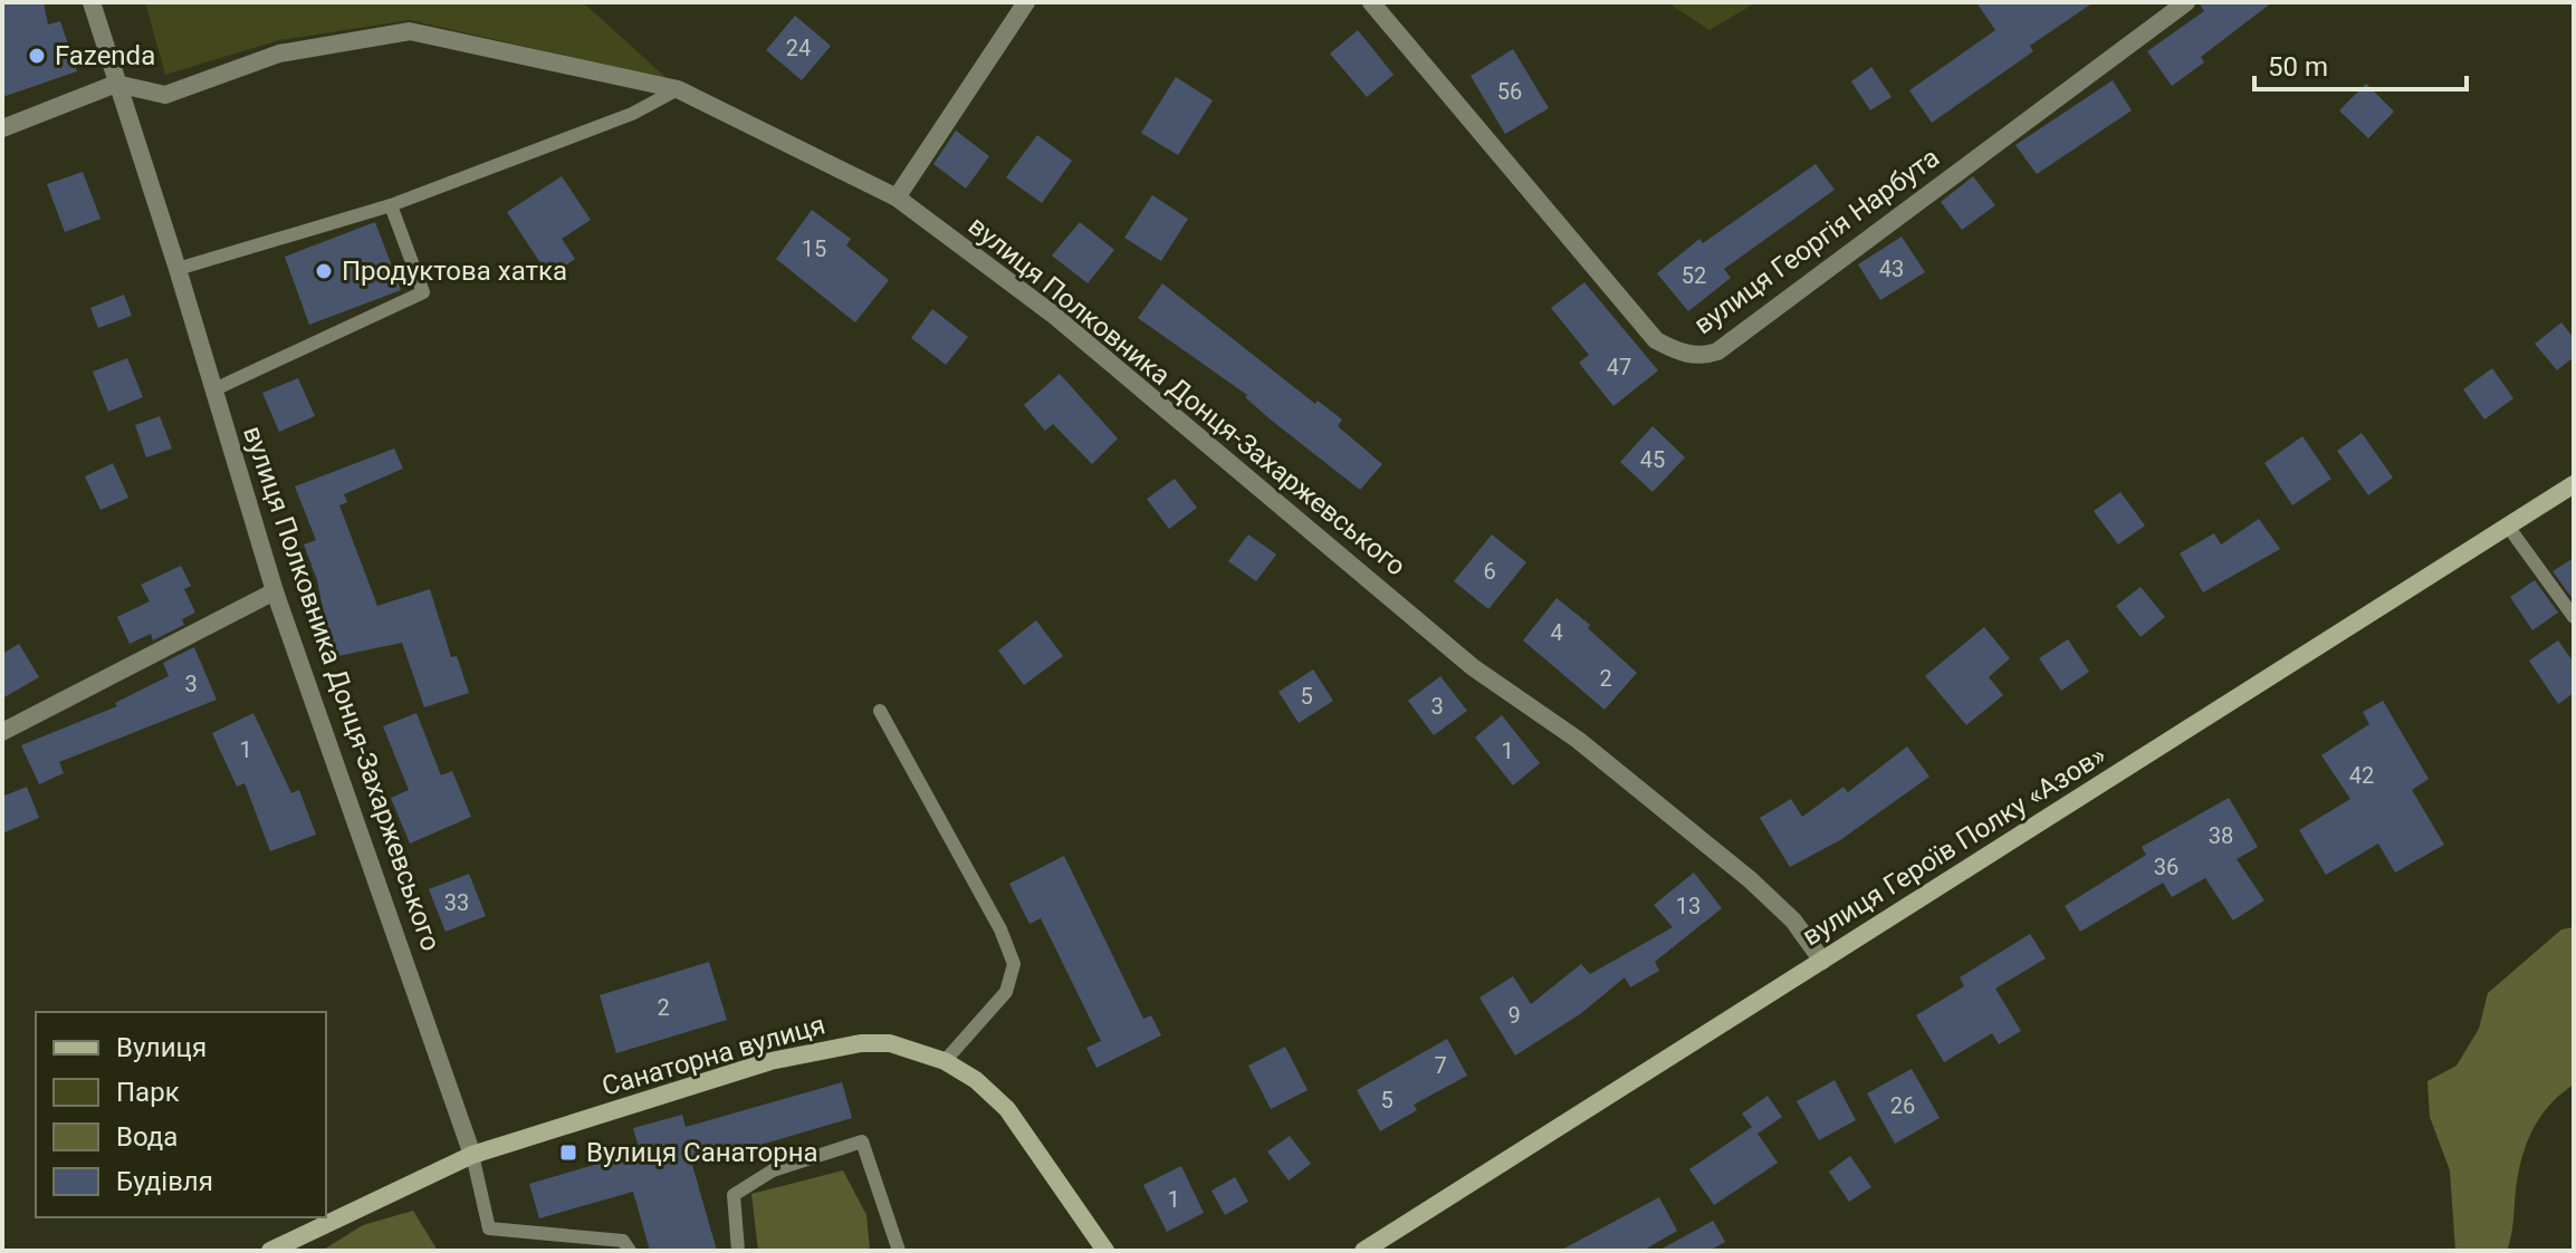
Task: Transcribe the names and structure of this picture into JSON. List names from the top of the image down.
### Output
{
  "streets": {
    "main road": ["вулиця Героїв Полку «Азов»", "Санаторна вулиця"],
    "street": ["вулиця Георгія Нарбута", "вулиця Полковника Донця-Захаржевського"]
  },
  "crossings": [
    ["вулиця Полковника Донця-Захаржевського", "вулиця Героїв Полку «Азов»"],
    ["вулиця Полковника Донця-Захаржевського", "Санаторна вулиця"]
  ],
  "places": {
    "other": ["Fazenda", "Продуктова хатка"],
    "transit": ["Вулиця Санаторна"]
  },
  "house_numbers": [
    "24",
    "56",
    "15",
    "43",
    "52",
    "47",
    "45",
    "6",
    "4",
    "2",
    "3",
    "5",
    "3",
    "1",
    "1",
    "42",
    "38",
    "36",
    "33",
    "13",
    "2",
    "9",
    "7",
    "5",
    "26",
    "1"
  ],
  "legend": [
    "Вулиця",
    "Парк",
    "Вода",
    "Будівля"
  ],
  "scale_bar": "50 m"
}
